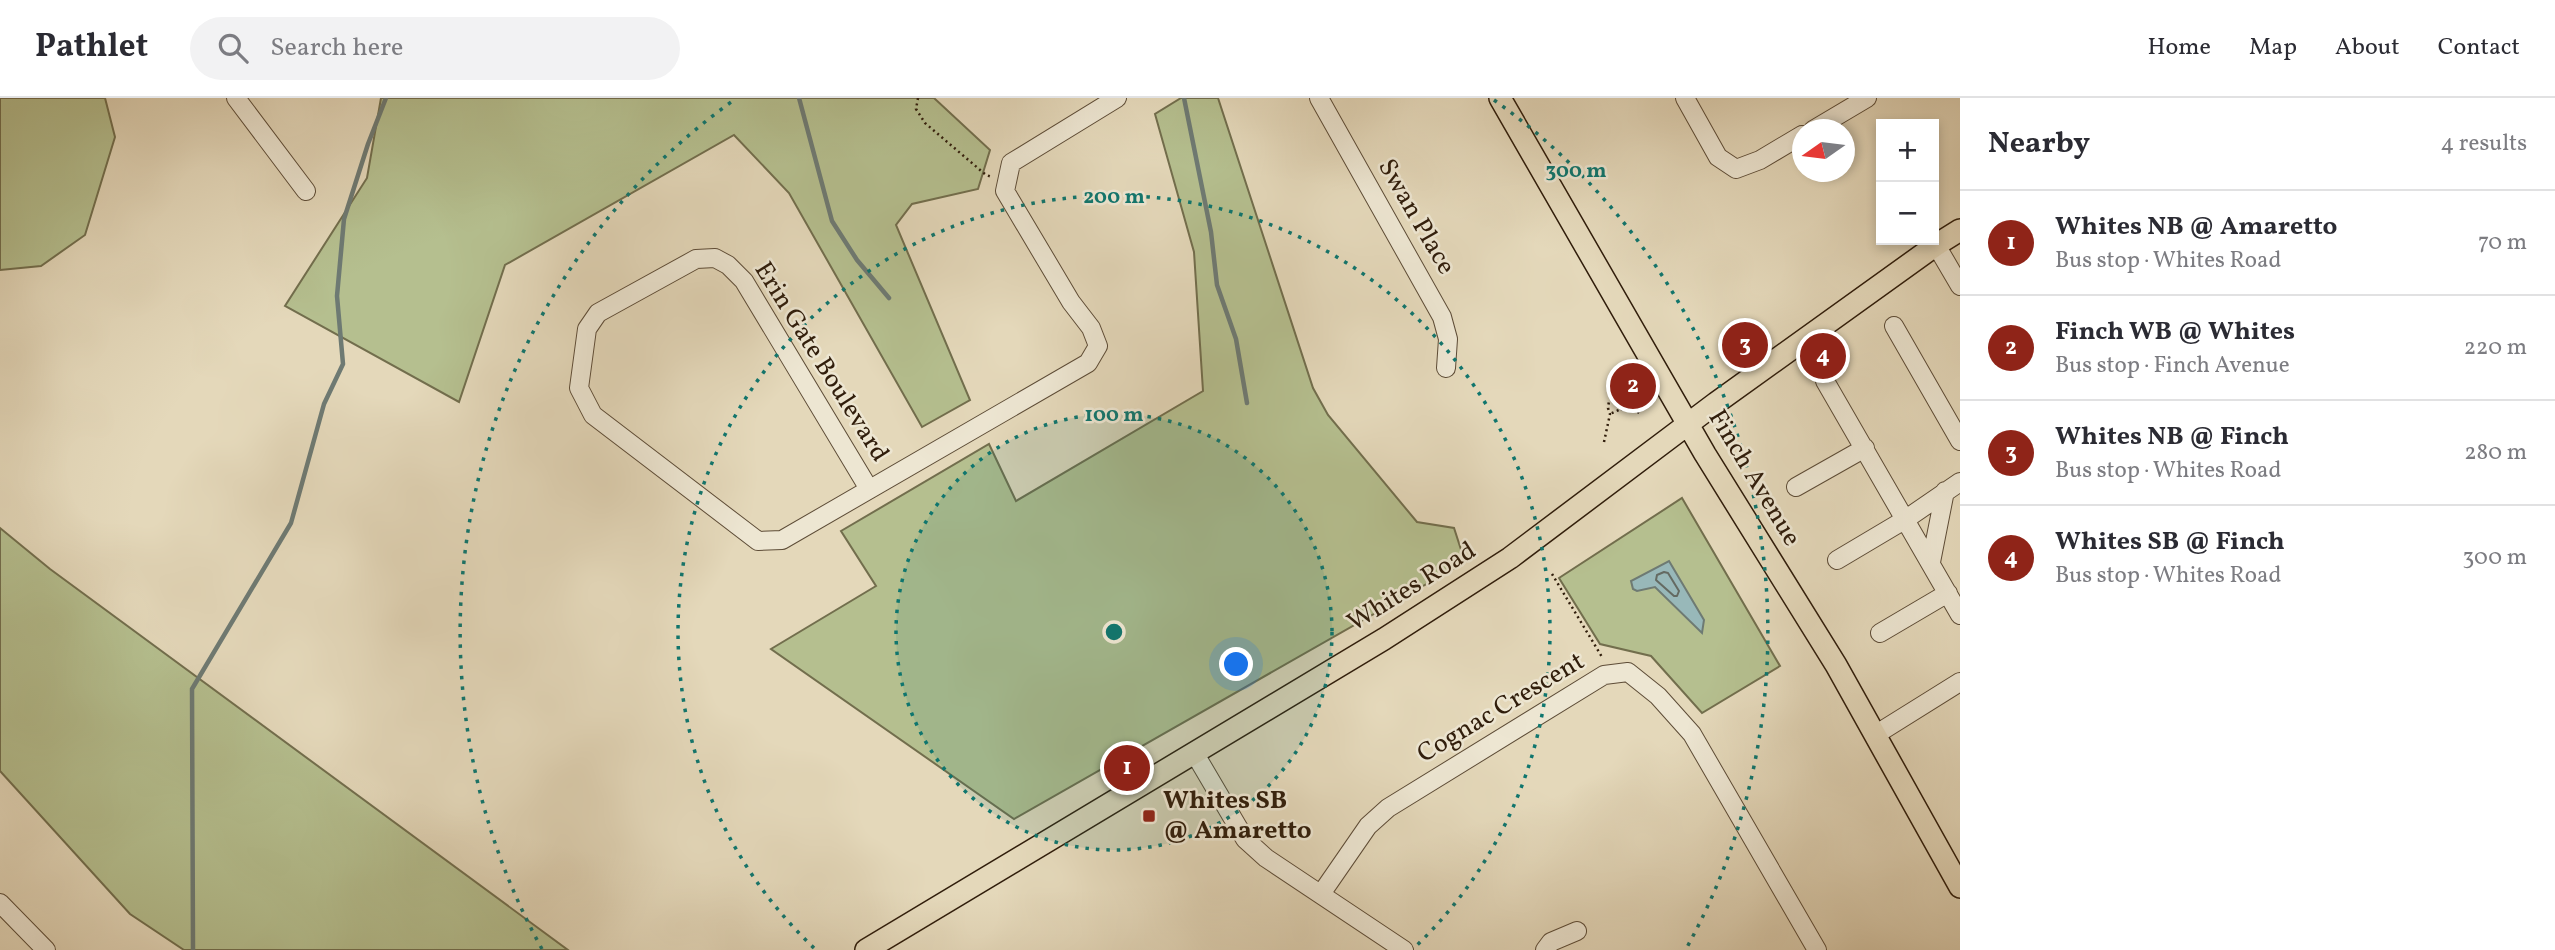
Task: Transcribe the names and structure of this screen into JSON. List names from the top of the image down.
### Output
{
  "streets": {
    "main road": ["Finch Avenue", "Whites Road"],
    "street": ["Swan Place", "Erin Gate Boulevard", "Cognac Crescent"]
  },
  "crossings": [
    ["Finch Avenue", "Whites Road"]
  ],
  "places": {
    "transit": ["Whites SB @ Amaretto"]
  },
  "north": "left",
  "page": {
    "header": "Pathlet",
    "search": "Search here",
    "nav": [
      "Home",
      "Map",
      "About",
      "Contact"
    ],
    "heading": ["Nearby", "4 results"],
    "map_buttons": ["+", "−"],
    "list": [
      {
        "mark": "1",
        "name": "Whites NB @ Amaretto",
        "note": "Bus stop · Whites Road",
        "value": "70 m"
      },
      {
        "mark": "2",
        "name": "Finch WB @ Whites",
        "note": "Bus stop · Finch Avenue",
        "value": "220 m"
      },
      {
        "mark": "3",
        "name": "Whites NB @ Finch",
        "note": "Bus stop · Whites Road",
        "value": "280 m"
      },
      {
        "mark": "4",
        "name": "Whites SB @ Finch",
        "note": "Bus stop · Whites Road",
        "value": "300 m"
      }
    ],
    "pins": [
      "3",
      "4",
      "2",
      "1"
    ]
  },
  "rings": ["300 m", "200 m", "100 m"]
}
